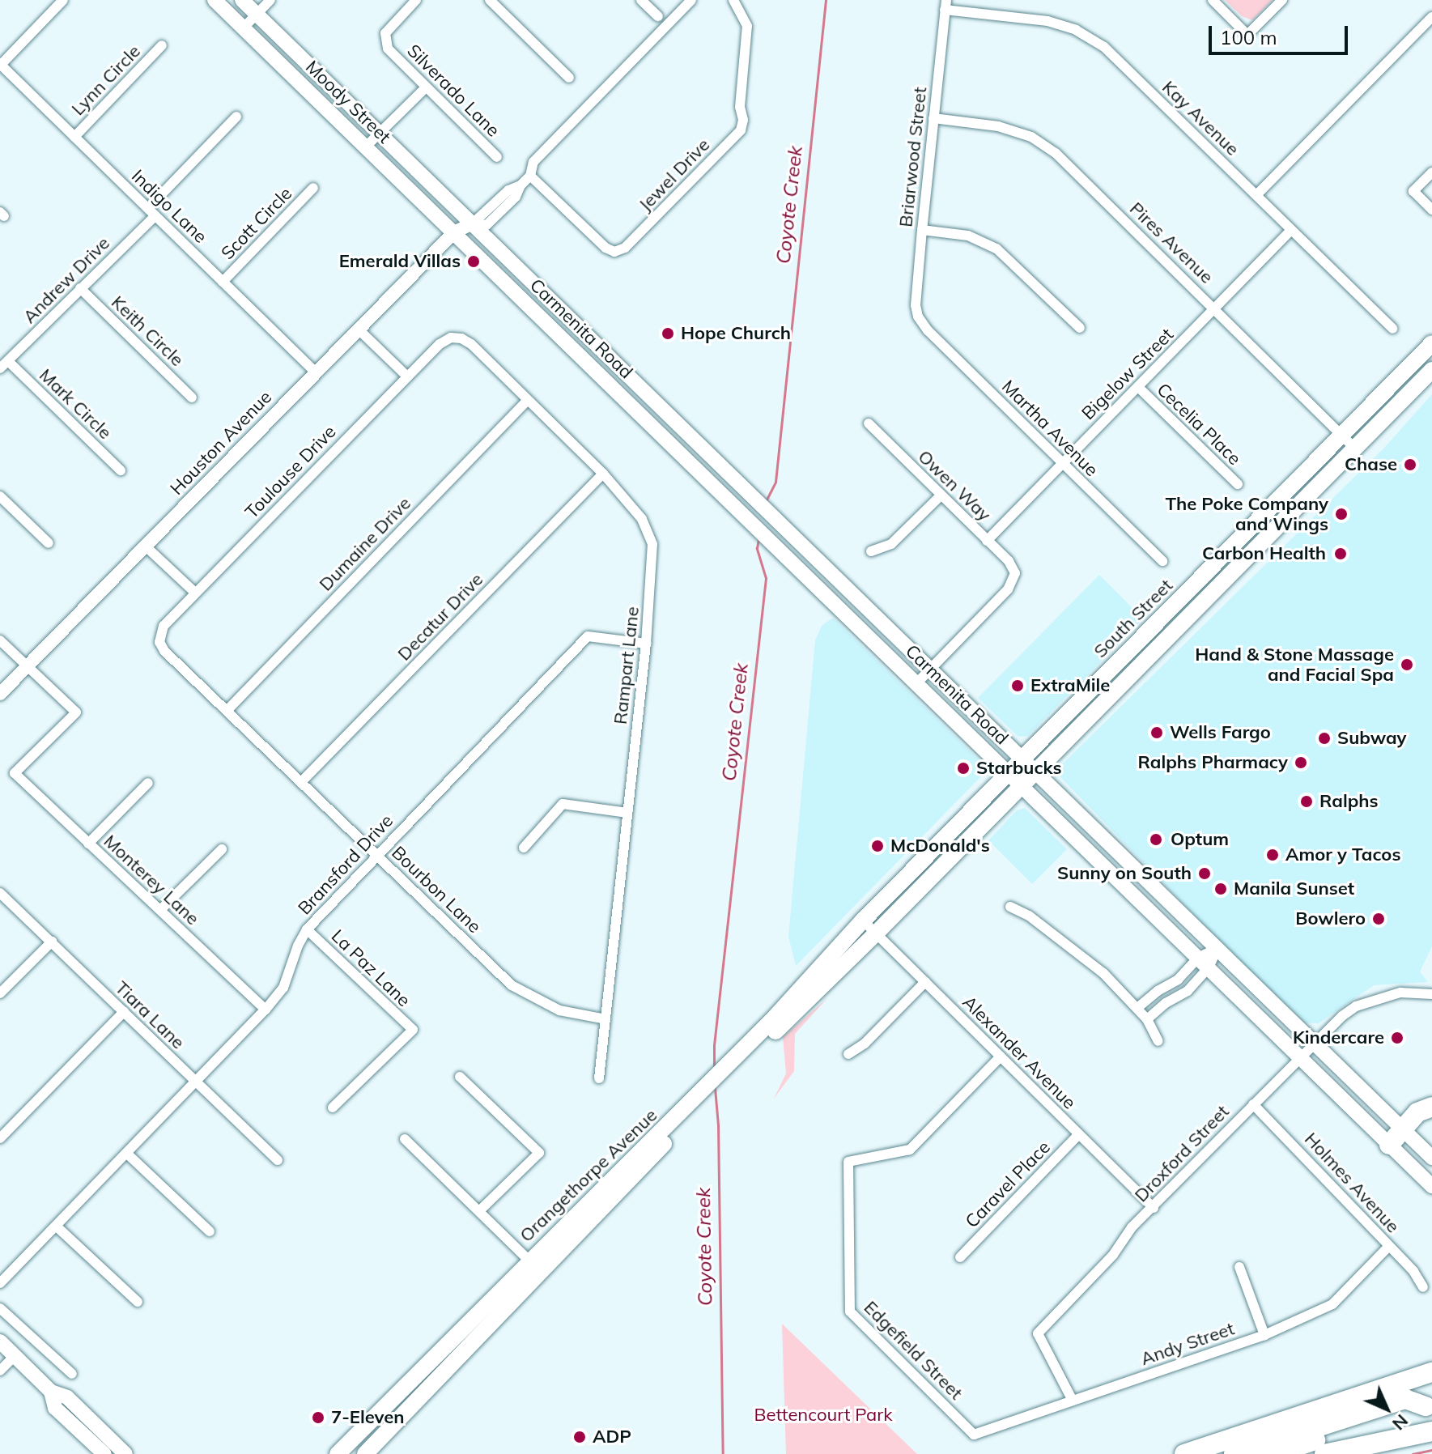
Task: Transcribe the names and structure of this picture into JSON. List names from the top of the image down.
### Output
{
  "streets": {
    "main road": [
      "Moody Street",
      "Carmenita Road",
      "South Street",
      "Orangethorpe Avenue"
    ],
    "street": [
      "Lynn Circle",
      "Silverado Lane",
      "Kay Avenue",
      "Briarwood Street",
      "Jewel Drive",
      "Indigo Lane",
      "Scott Circle",
      "Pires Avenue",
      "Andrew Drive",
      "Keith Circle",
      "Bigelow Street",
      "Mark Circle",
      "Cecelia Place",
      "Martha Avenue",
      "Houston Avenue",
      "Toulouse Drive",
      "Owen Way",
      "Dumaine Drive",
      "Decatur Drive",
      "Rampart Lane",
      "Bransford Drive",
      "Monterey Lane",
      "Bourbon Lane",
      "La Paz Lane",
      "Tiara Lane",
      "Alexander Avenue",
      "Droxford Street",
      "Holmes Avenue",
      "Caravel Place",
      "Andy Street",
      "Edgefield Street"
    ]
  },
  "crossings": [
    ["Lynn Circle", "Indigo Lane"],
    ["Moody Street", "Carmenita Road"],
    ["Moody Street", "Houston Avenue"],
    ["Kay Avenue", "Briarwood Street"],
    ["Kay Avenue", "Bigelow Street"],
    ["Briarwood Street", "Pires Avenue"],
    ["Briarwood Street", "Martha Avenue"],
    ["Indigo Lane", "Scott Circle"],
    ["Indigo Lane", "Andrew Drive"],
    ["Indigo Lane", "Houston Avenue"],
    ["Pires Avenue", "Bigelow Street"],
    ["Pires Avenue", "South Street"],
    ["Andrew Drive", "Keith Circle"],
    ["Andrew Drive", "Mark Circle"],
    ["Carmenita Road", "Houston Avenue"],
    ["Carmenita Road", "Owen Way"],
    ["Carmenita Road", "South Street"],
    ["Carmenita Road", "Droxford Street"],
    ["Bigelow Street", "Cecelia Place"],
    ["Bigelow Street", "Martha Avenue"],
    ["Bigelow Street", "Owen Way"],
    ["Houston Avenue", "Monterey Lane"],
    ["Toulouse Drive", "Rampart Lane"],
    ["Toulouse Drive", "Bourbon Lane"],
    ["Dumaine Drive", "Rampart Lane"],
    ["Dumaine Drive", "Bourbon Lane"],
    ["Decatur Drive", "Rampart Lane"],
    ["Decatur Drive", "Bourbon Lane"],
    ["South Street", "Alexander Avenue"],
    ["South Street", "Orangethorpe Avenue"],
    ["Rampart Lane", "Bransford Drive"],
    ["Rampart Lane", "Bourbon Lane"],
    ["Bransford Drive", "Monterey Lane"],
    ["Bransford Drive", "Bourbon Lane"],
    ["Bransford Drive", "La Paz Lane"],
    ["Bransford Drive", "Tiara Lane"],
    ["Alexander Avenue", "Droxford Street"],
    ["Alexander Avenue", "Orangethorpe Avenue"],
    ["Alexander Avenue", "Caravel Place"],
    ["Alexander Avenue", "Edgefield Street"],
    ["Droxford Street", "Holmes Avenue"],
    ["Droxford Street", "Andy Street"],
    ["Holmes Avenue", "Andy Street"],
    ["Andy Street", "Edgefield Street"]
  ],
  "water": ["Coyote Creek"],
  "parks": ["Bettencourt Park"],
  "places": [
    "Emerald Villas",
    "Hope Church",
    "Chase",
    "The Poke Company and Wings",
    "Carbon Health",
    "Hand & Stone Massage and Facial Spa",
    "ExtraMile",
    "Wells Fargo",
    "Subway",
    "Ralphs Pharmacy",
    "Starbucks",
    "Ralphs",
    "Optum",
    "McDonald's",
    "Amor y Tacos",
    "Sunny on South",
    "Manila Sunset",
    "Bowlero",
    "Kindercare",
    "7-Eleven",
    "ADP"
  ],
  "scale_bar": "100 m",
  "north": "bottom right"
}
